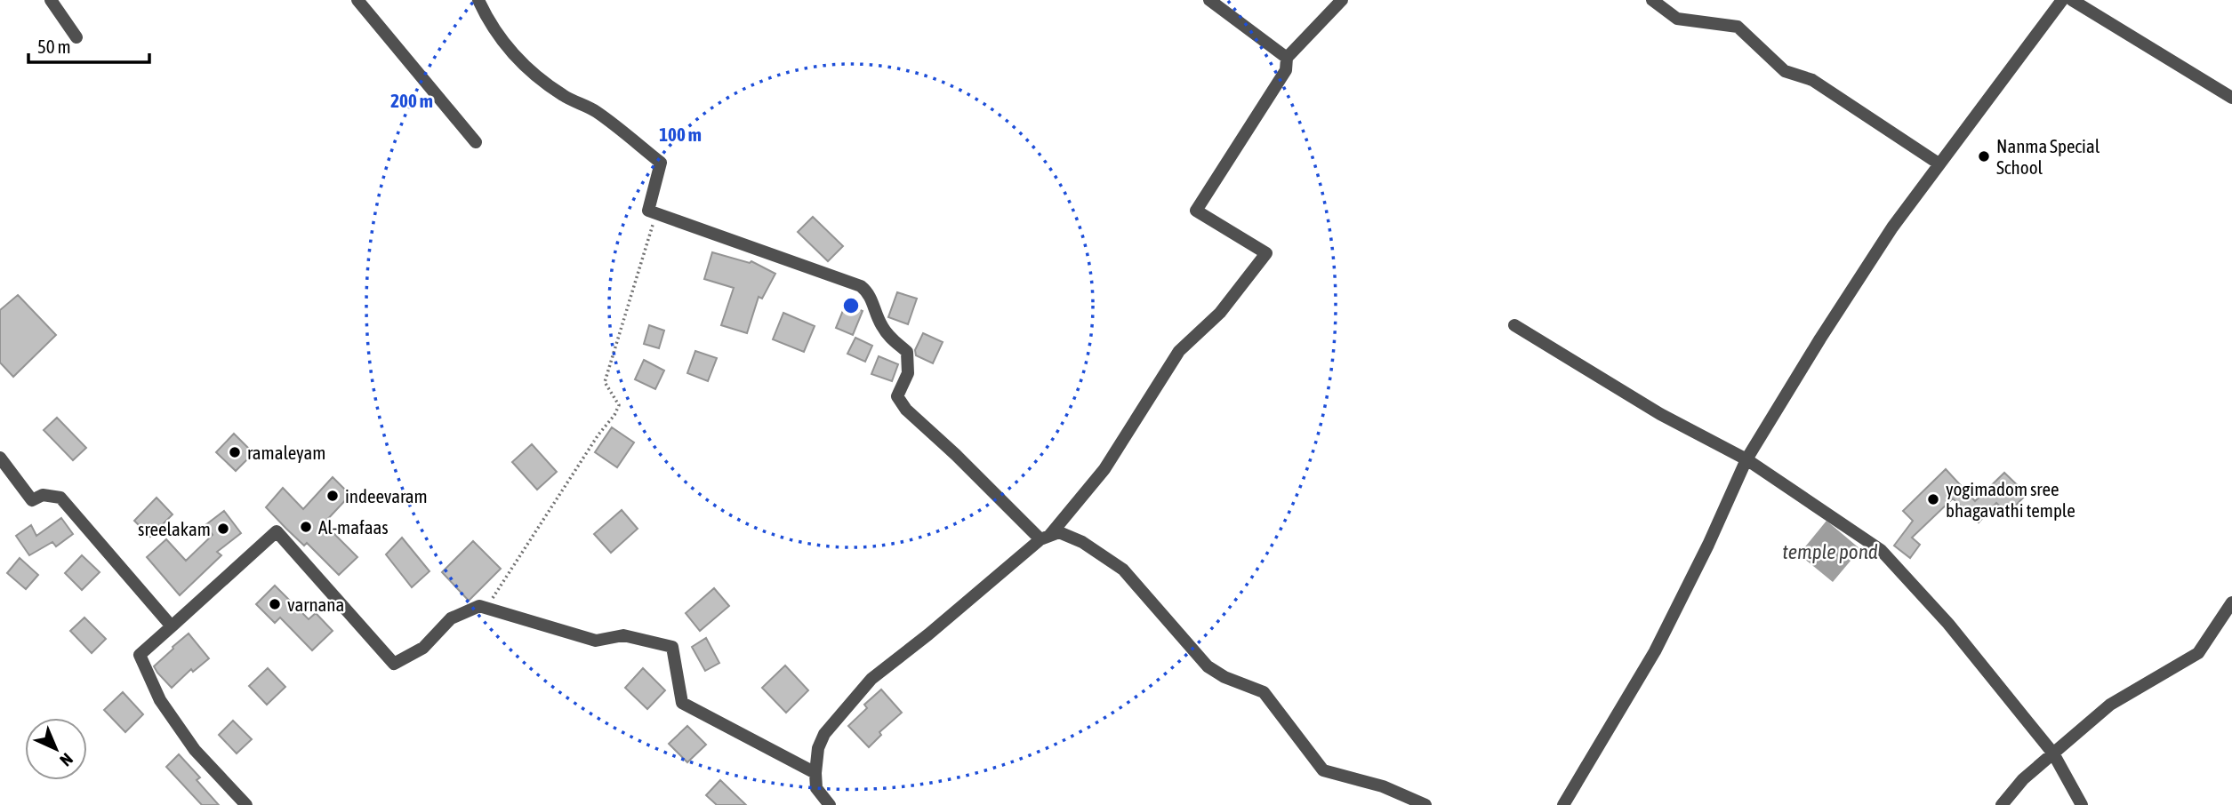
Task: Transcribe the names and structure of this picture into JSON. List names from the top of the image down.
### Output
{
  "water": ["temple pond"],
  "places": [
    "Nanma Special School",
    "ramaleyam",
    "indeevaram",
    "yogimadom sree bhagavathi temple",
    "Al-mafaas",
    "sreelakam",
    "varnana"
  ],
  "scale_bar": "50 m",
  "north": "bottom right",
  "rings": ["200 m", "100 m"]
}
